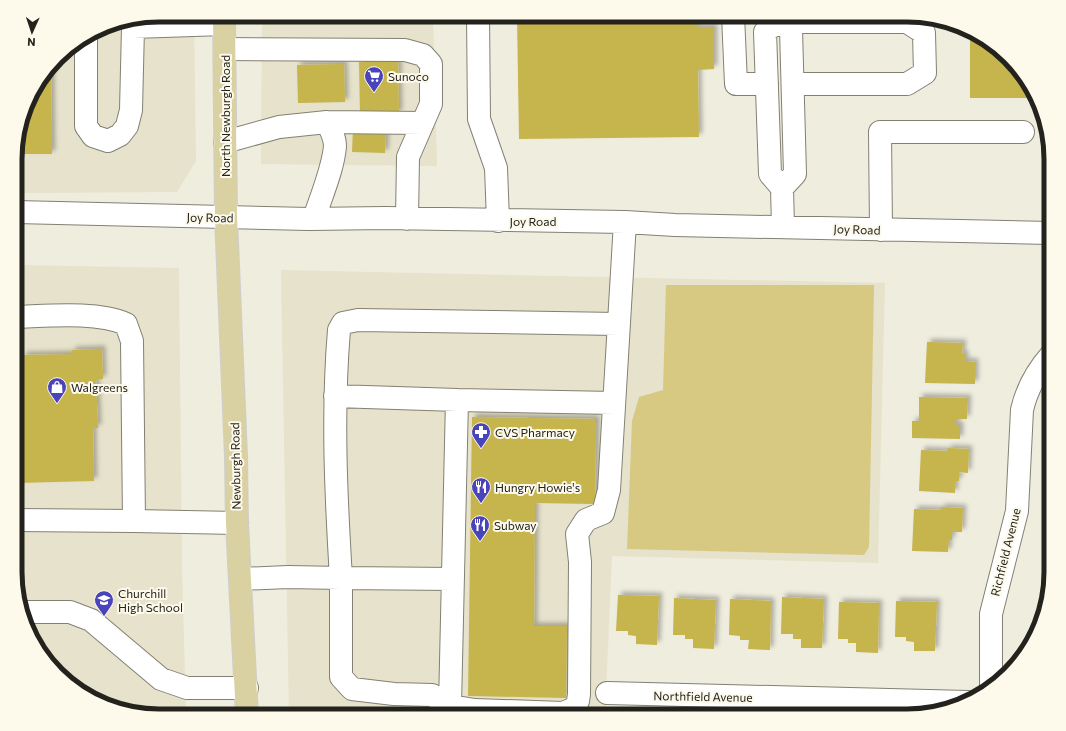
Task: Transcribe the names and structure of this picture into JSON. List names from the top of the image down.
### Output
{
  "streets": {
    "main road": ["North Newburgh Road", "Newburgh Road"],
    "street": ["Joy Road", "Richfield Avenue", "Northfield Avenue"]
  },
  "crossings": [
    ["North Newburgh Road", "Joy Road"],
    ["North Newburgh Road", "Newburgh Road"],
    ["Joy Road", "Newburgh Road"]
  ],
  "places": {
    "supermarket": ["Sunoco"],
    "shop": ["Walgreens"],
    "pharmacy": ["CVS Pharmacy"],
    "restaurant": ["Hungry Howie's", "Subway"],
    "school or university": ["Churchill High School"]
  },
  "north": "bottom"
}
